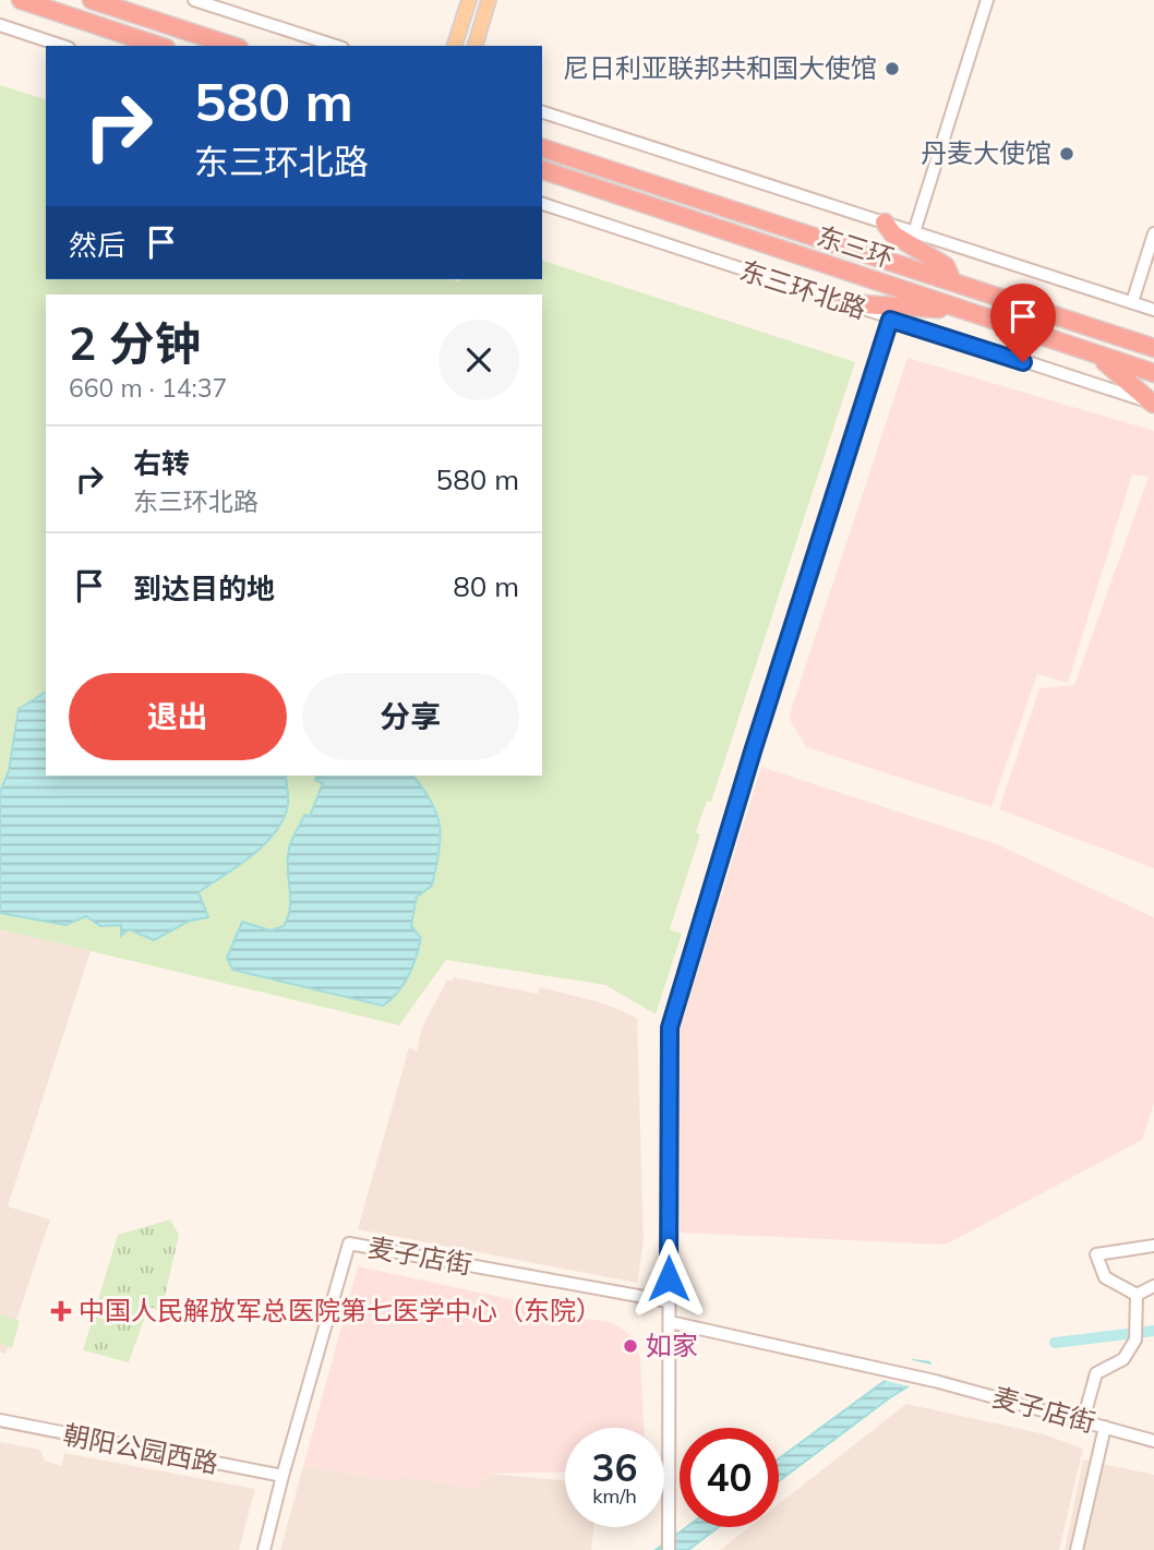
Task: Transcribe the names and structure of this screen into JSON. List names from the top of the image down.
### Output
{
  "streets": {
    "highway": ["东三环"],
    "street": ["东三环北路", "麦子店街", "朝阳公园西路"]
  },
  "crossings": [
    ["麦子店街", "朝阳公园西路"]
  ],
  "places": {
    "other": ["尼日利亚联邦共和国大使馆", "丹麦大使馆", "如家"],
    "health": ["中国人民解放军总医院第七医学中心（东院）"]
  },
  "page": {
    "turn": ["580 m", "东三环北路"],
    "then": "然后",
    "heading": ["2 分钟", "660 m · 14:37"],
    "list": [
      {
        "name": "右转",
        "note": "东三环北路",
        "value": "580 m"
      },
      {
        "name": "到达目的地",
        "value": "80 m"
      }
    ],
    "buttons": ["退出", "分享"],
    "speed": "36 km/h",
    "limit": "40"
  }
}
